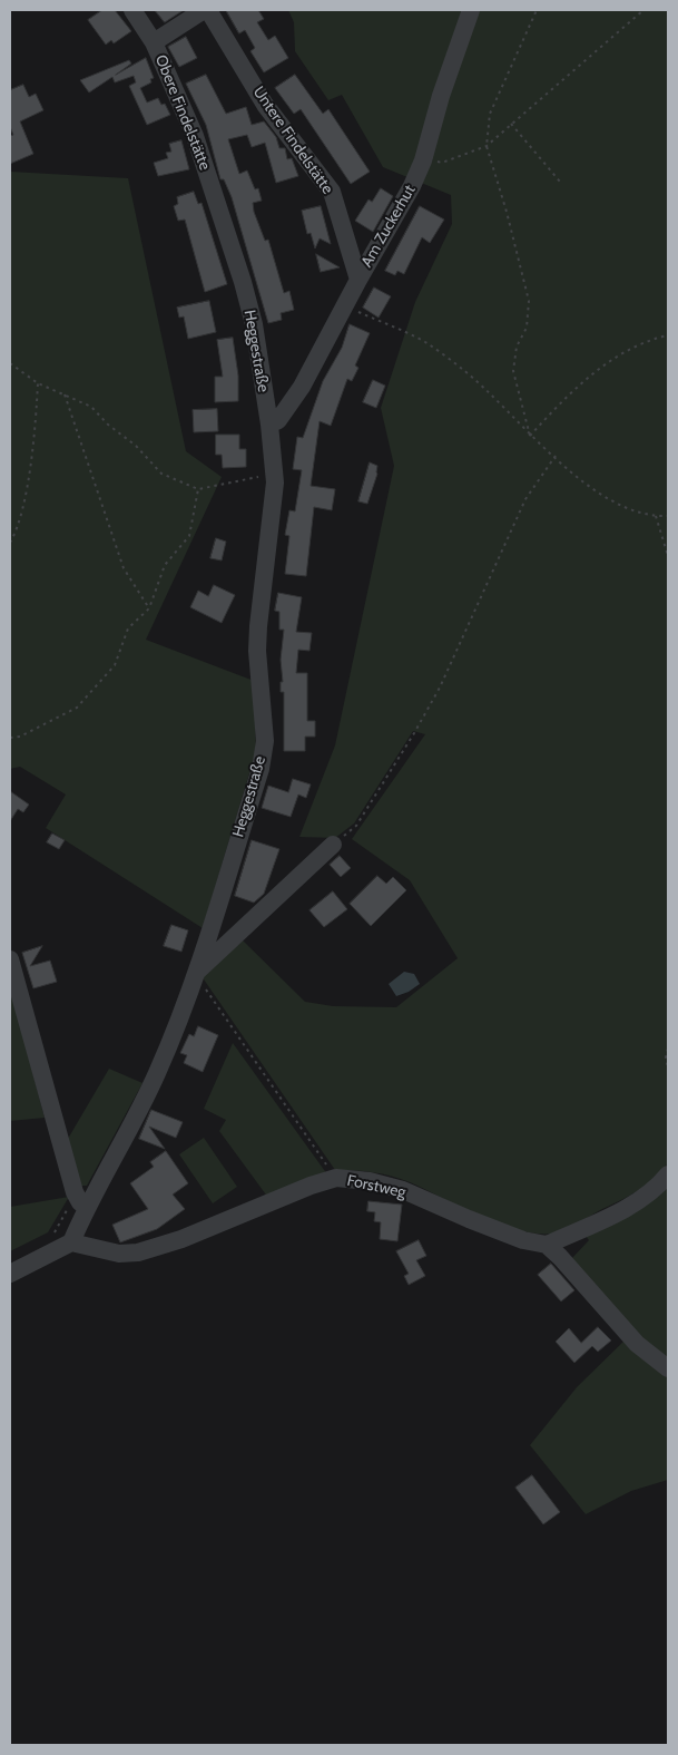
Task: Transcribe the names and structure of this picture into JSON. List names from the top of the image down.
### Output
{
  "streets": {
    "street": [
      "Obere Findelstätte",
      "Untere Findelstätte",
      "Am Zuckerhut",
      "Heggestraße",
      "Forstweg"
    ]
  },
  "crossings": [
    ["Obere Findelstätte", "Untere Findelstätte"],
    ["Obere Findelstätte", "Heggestraße"],
    ["Untere Findelstätte", "Am Zuckerhut"],
    ["Am Zuckerhut", "Heggestraße"],
    ["Heggestraße", "Forstweg"]
  ]
}
